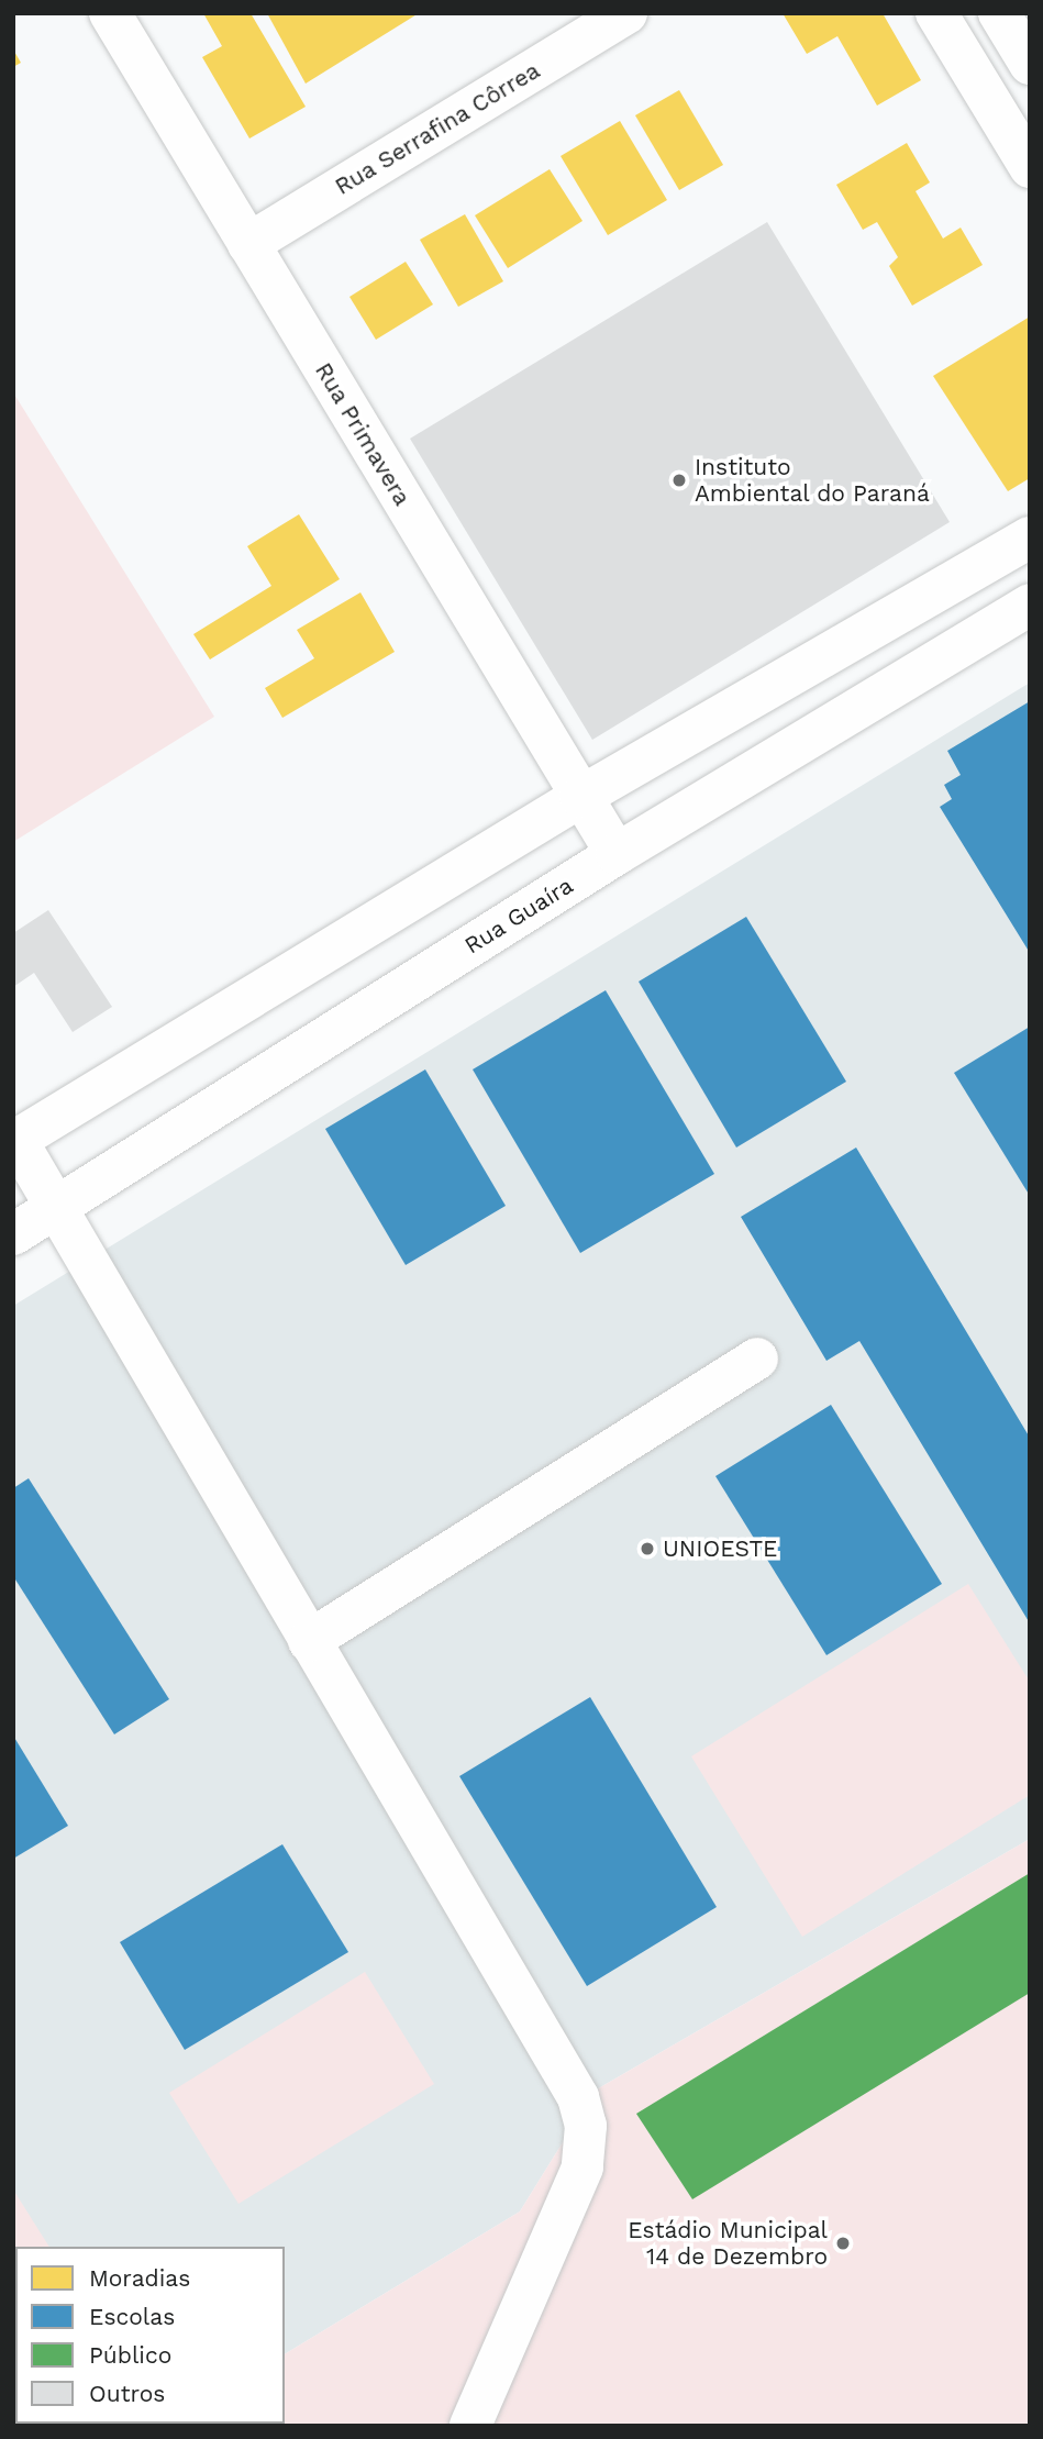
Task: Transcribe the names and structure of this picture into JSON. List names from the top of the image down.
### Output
{
  "streets": {
    "street": ["Rua Serrafina Côrrea", "Rua Primavera", "Rua Guaíra"]
  },
  "crossings": [
    ["Rua Serrafina Côrrea", "Rua Primavera"],
    ["Rua Primavera", "Rua Guaíra"]
  ],
  "places": ["Instituto Ambiental do Paraná", "UNIOESTE", "Estádio Municipal 14 de Dezembro"],
  "legend": [
    "Moradias",
    "Escolas",
    "Público",
    "Outros"
  ]
}
